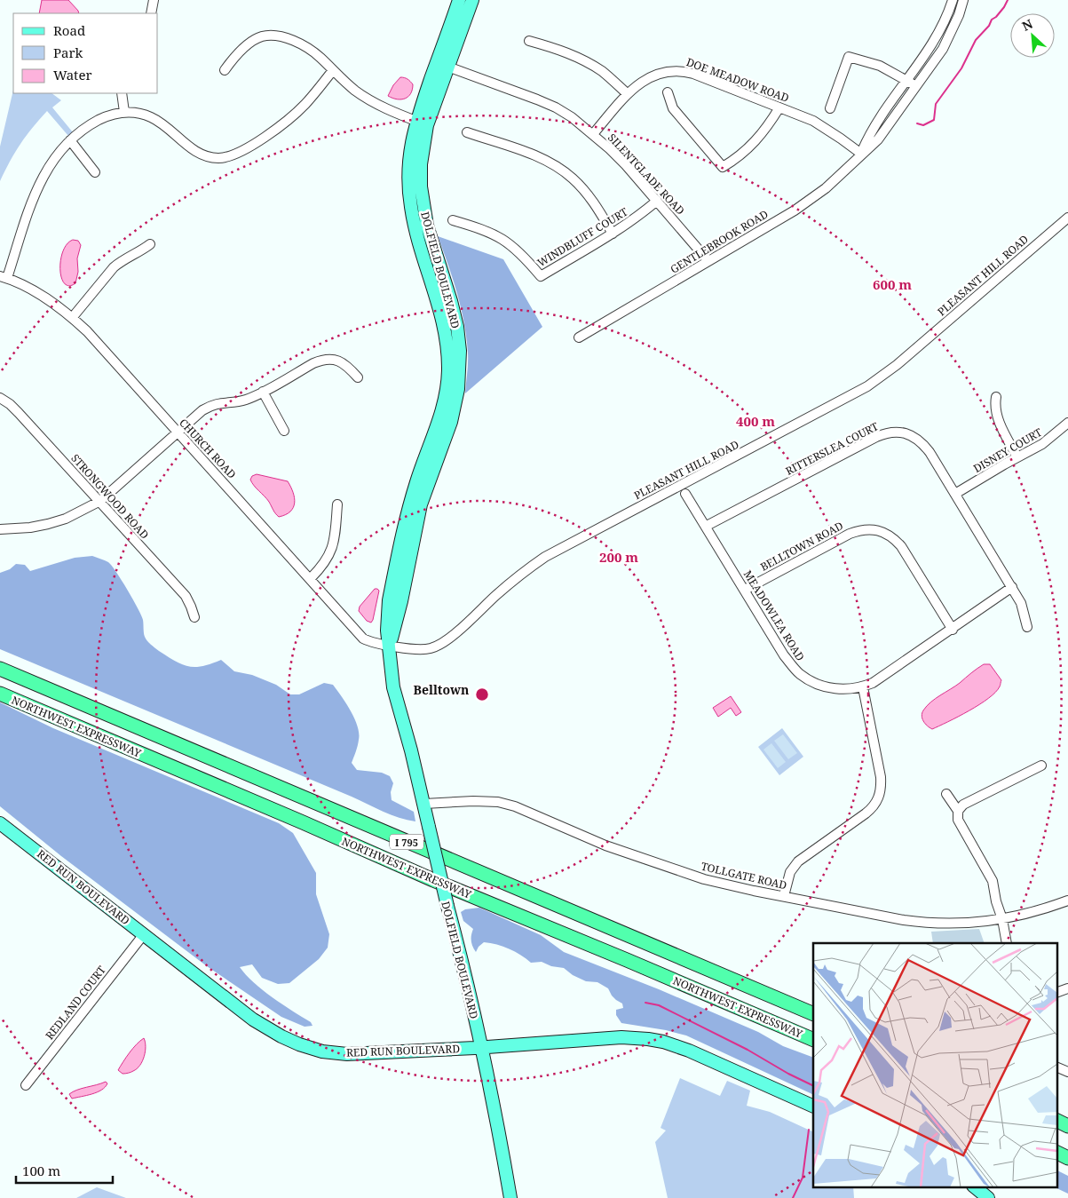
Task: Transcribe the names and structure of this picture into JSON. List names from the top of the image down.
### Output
{
  "streets": {
    "highway": ["NORTHWEST EXPRESSWAY", "I 795"],
    "main road": ["DOLFIELD BOULEVARD", "RED RUN BOULEVARD"],
    "street": [
      "DOE MEADOW ROAD",
      "SILENTGLADE ROAD",
      "WINDBLUFF COURT",
      "GENTLEBROOK ROAD",
      "PLEASANT HILL ROAD",
      "CHURCH ROAD",
      "RITTERSLEA COURT",
      "DISNEY COURT",
      "STRONGWOOD ROAD",
      "BELLTOWN ROAD",
      "MEADOWLEA ROAD",
      "TOLLGATE ROAD",
      "REDLAND COURT"
    ]
  },
  "crossings": [
    ["DOE MEADOW ROAD", "SILENTGLADE ROAD"],
    ["DOE MEADOW ROAD", "GENTLEBROOK ROAD"],
    ["SILENTGLADE ROAD", "WINDBLUFF COURT"],
    ["SILENTGLADE ROAD", "GENTLEBROOK ROAD"],
    ["SILENTGLADE ROAD", "DOLFIELD BOULEVARD"],
    ["DOLFIELD BOULEVARD", "PLEASANT HILL ROAD"],
    ["DOLFIELD BOULEVARD", "CHURCH ROAD"],
    ["DOLFIELD BOULEVARD", "TOLLGATE ROAD"],
    ["DOLFIELD BOULEVARD", "RED RUN BOULEVARD"],
    ["PLEASANT HILL ROAD", "CHURCH ROAD"],
    ["RITTERSLEA COURT", "DISNEY COURT"],
    ["RITTERSLEA COURT", "MEADOWLEA ROAD"],
    ["BELLTOWN ROAD", "MEADOWLEA ROAD"],
    ["RED RUN BOULEVARD", "REDLAND COURT"]
  ],
  "districts": ["Belltown"],
  "legend": ["Road", "Park", "Water"],
  "scale_bar": "100 m",
  "north": "top left",
  "rings": ["600 m", "400 m", "200 m"]
}
